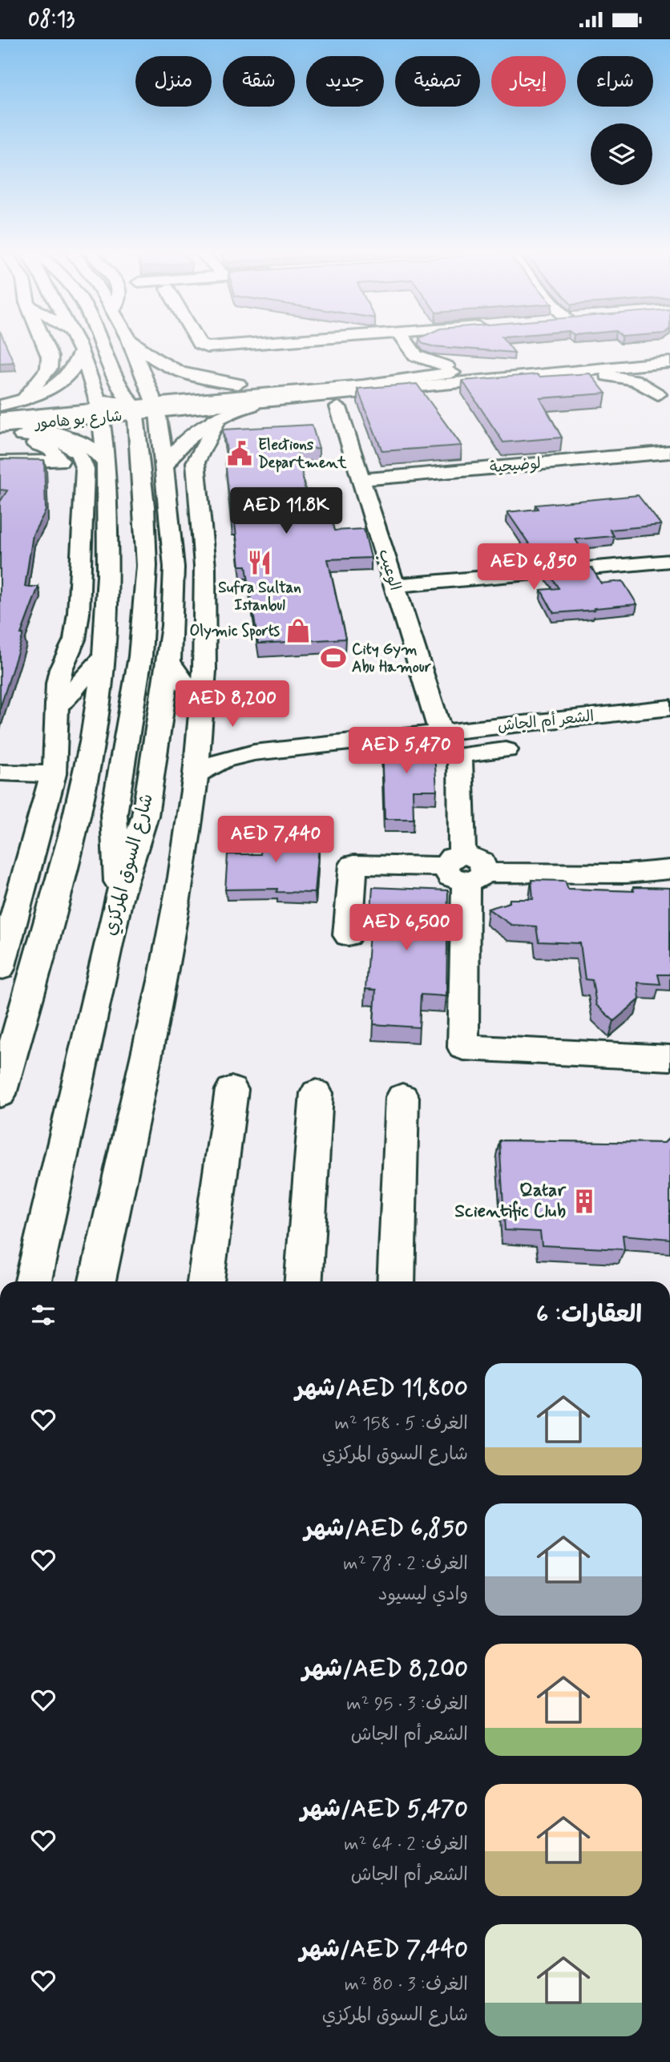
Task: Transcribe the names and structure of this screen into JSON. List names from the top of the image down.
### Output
{
  "streets": {
    "street": [
      "شارع بو هامور",
      "لوضيحية",
      "الوعيب",
      "الشعر أم الجاش",
      "شارع السوق المركزي"
    ]
  },
  "crossings": [
    ["شارع بو هامور", "شارع السوق المركزي"],
    ["لوضيحية", "الوعيب"],
    ["الوعيب", "الشعر أم الجاش"]
  ],
  "places": {
    "public building": ["Elections Department"],
    "restaurant": ["Sufra Sultan Istanbul"],
    "shop": ["Olymic Sports"],
    "sports": ["City Gym Abu Hamour"],
    "building": ["Qatar Scientific Club"]
  },
  "page": {
    "status": "08:13",
    "chip": [
      "شراء",
      "إيجار",
      "تصفية",
      "جديد",
      "شقة",
      "منزل"
    ],
    "price": [
      "AED 11.8K",
      "AED 6,850",
      "AED 8,200",
      "AED 5,470",
      "AED 7,440",
      "AED 6,500"
    ],
    "heading": "العقارات: 6",
    "list": [
      {
        "name": "AED 11,800/شهر",
        "note": "الغرف: 5 · 158 m² · شارع السوق المركزي"
      },
      {
        "name": "AED 6,850/شهر",
        "note": "الغرف: 2 · 78 m² · وادي ليسيود"
      },
      {
        "name": "AED 8,200/شهر",
        "note": "الغرف: 3 · 95 m² · الشعر أم الجاش"
      },
      {
        "name": "AED 5,470/شهر",
        "note": "الغرف: 2 · 64 m² · الشعر أم الجاش"
      },
      {
        "name": "AED 7,440/شهر",
        "note": "الغرف: 3 · 80 m² · شارع السوق المركزي"
      }
    ]
  }
}
